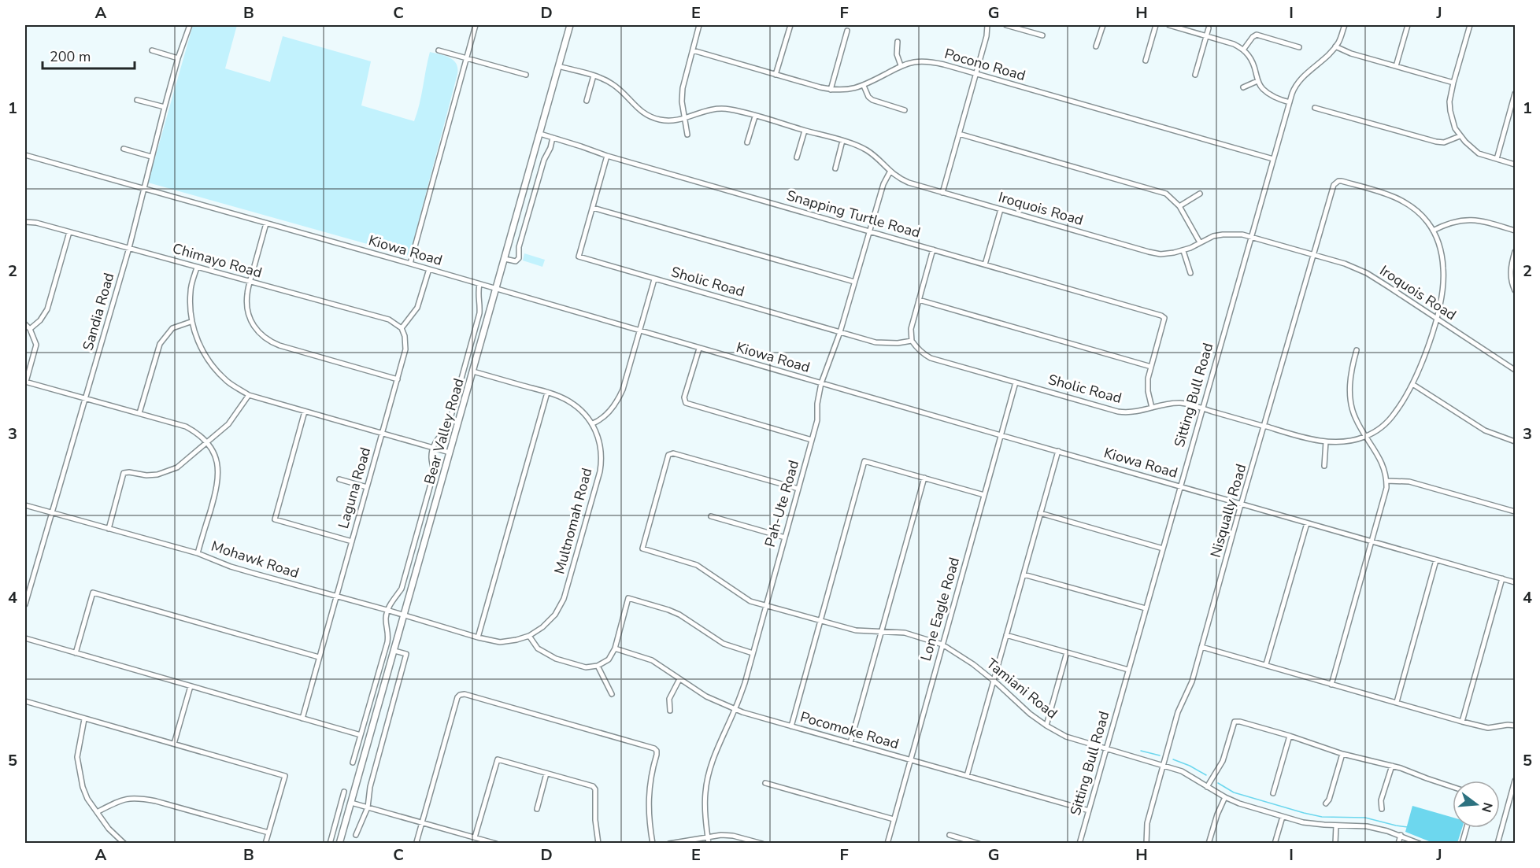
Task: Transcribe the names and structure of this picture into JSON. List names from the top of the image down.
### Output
{
  "streets": {
    "main road": ["Bear Valley Road"],
    "street": [
      "Pocono Road",
      "Iroquois Road",
      "Snapping Turtle Road",
      "Kiowa Road",
      "Chimayo Road",
      "Sholic Road",
      "Sandia Road",
      "Sitting Bull Road",
      "Laguna Road",
      "Pah-Ute Road",
      "Nisqually Road",
      "Multnomah Road",
      "Mohawk Road",
      "Lone Eagle Road",
      "Tamiani Road",
      "Pocomoke Road"
    ]
  },
  "crossings": [
    ["Pocono Road", "Sitting Bull Road"],
    ["Iroquois Road", "Sholic Road"],
    ["Iroquois Road", "Sitting Bull Road"],
    ["Iroquois Road", "Bear Valley Road"],
    ["Iroquois Road", "Pah-Ute Road"],
    ["Iroquois Road", "Nisqually Road"],
    ["Snapping Turtle Road", "Bear Valley Road"],
    ["Snapping Turtle Road", "Pah-Ute Road"],
    ["Kiowa Road", "Sandia Road"],
    ["Kiowa Road", "Sitting Bull Road"],
    ["Kiowa Road", "Bear Valley Road"],
    ["Kiowa Road", "Pah-Ute Road"],
    ["Kiowa Road", "Nisqually Road"],
    ["Kiowa Road", "Lone Eagle Road"],
    ["Chimayo Road", "Sandia Road"],
    ["Chimayo Road", "Laguna Road"],
    ["Sholic Road", "Sitting Bull Road"],
    ["Sholic Road", "Pah-Ute Road"],
    ["Sholic Road", "Nisqually Road"],
    ["Sholic Road", "Lone Eagle Road"],
    ["Sandia Road", "Mohawk Road"],
    ["Sitting Bull Road", "Tamiani Road"],
    ["Sitting Bull Road", "Pocomoke Road"],
    ["Bear Valley Road", "Multnomah Road"],
    ["Bear Valley Road", "Mohawk Road"],
    ["Laguna Road", "Mohawk Road"],
    ["Pah-Ute Road", "Tamiani Road"],
    ["Pah-Ute Road", "Pocomoke Road"],
    ["Nisqually Road", "Tamiani Road"],
    ["Multnomah Road", "Mohawk Road"],
    ["Lone Eagle Road", "Tamiani Road"],
    ["Lone Eagle Road", "Pocomoke Road"]
  ],
  "scale_bar": "200 m",
  "north": "right",
  "grid": {
    "columns": [
      "A",
      "B",
      "C",
      "D",
      "E",
      "F",
      "G",
      "H",
      "I",
      "J"
    ],
    "rows": [
      "1",
      "2",
      "3",
      "4",
      "5"
    ]
  }
}
